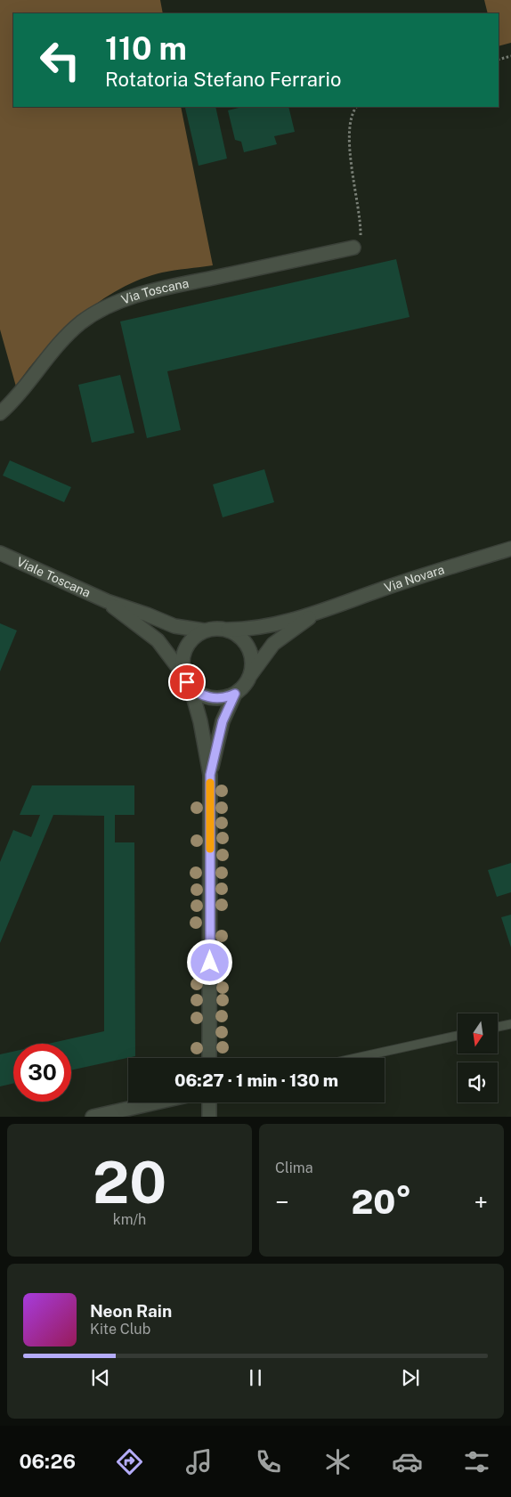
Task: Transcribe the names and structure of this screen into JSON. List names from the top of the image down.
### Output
{
  "streets": {
    "street": ["Via Toscana", "Viale Toscana", "Via Novara"]
  },
  "crossings": [
    ["Viale Toscana", "Via Novara"]
  ],
  "north": "bottom",
  "page": {
    "turn": ["110 m", "Rotatoria Stefano Ferrario"],
    "limit": "30",
    "trip": "06:27 · 1 min · 130 m",
    "tile": [
      ["20", "km/h"],
      "Clima"
    ],
    "heat": ["−", "20°", "+"],
    "song": ["Neon Rain", "Kite Club"],
    "tabs": "06:26"
  }
}
